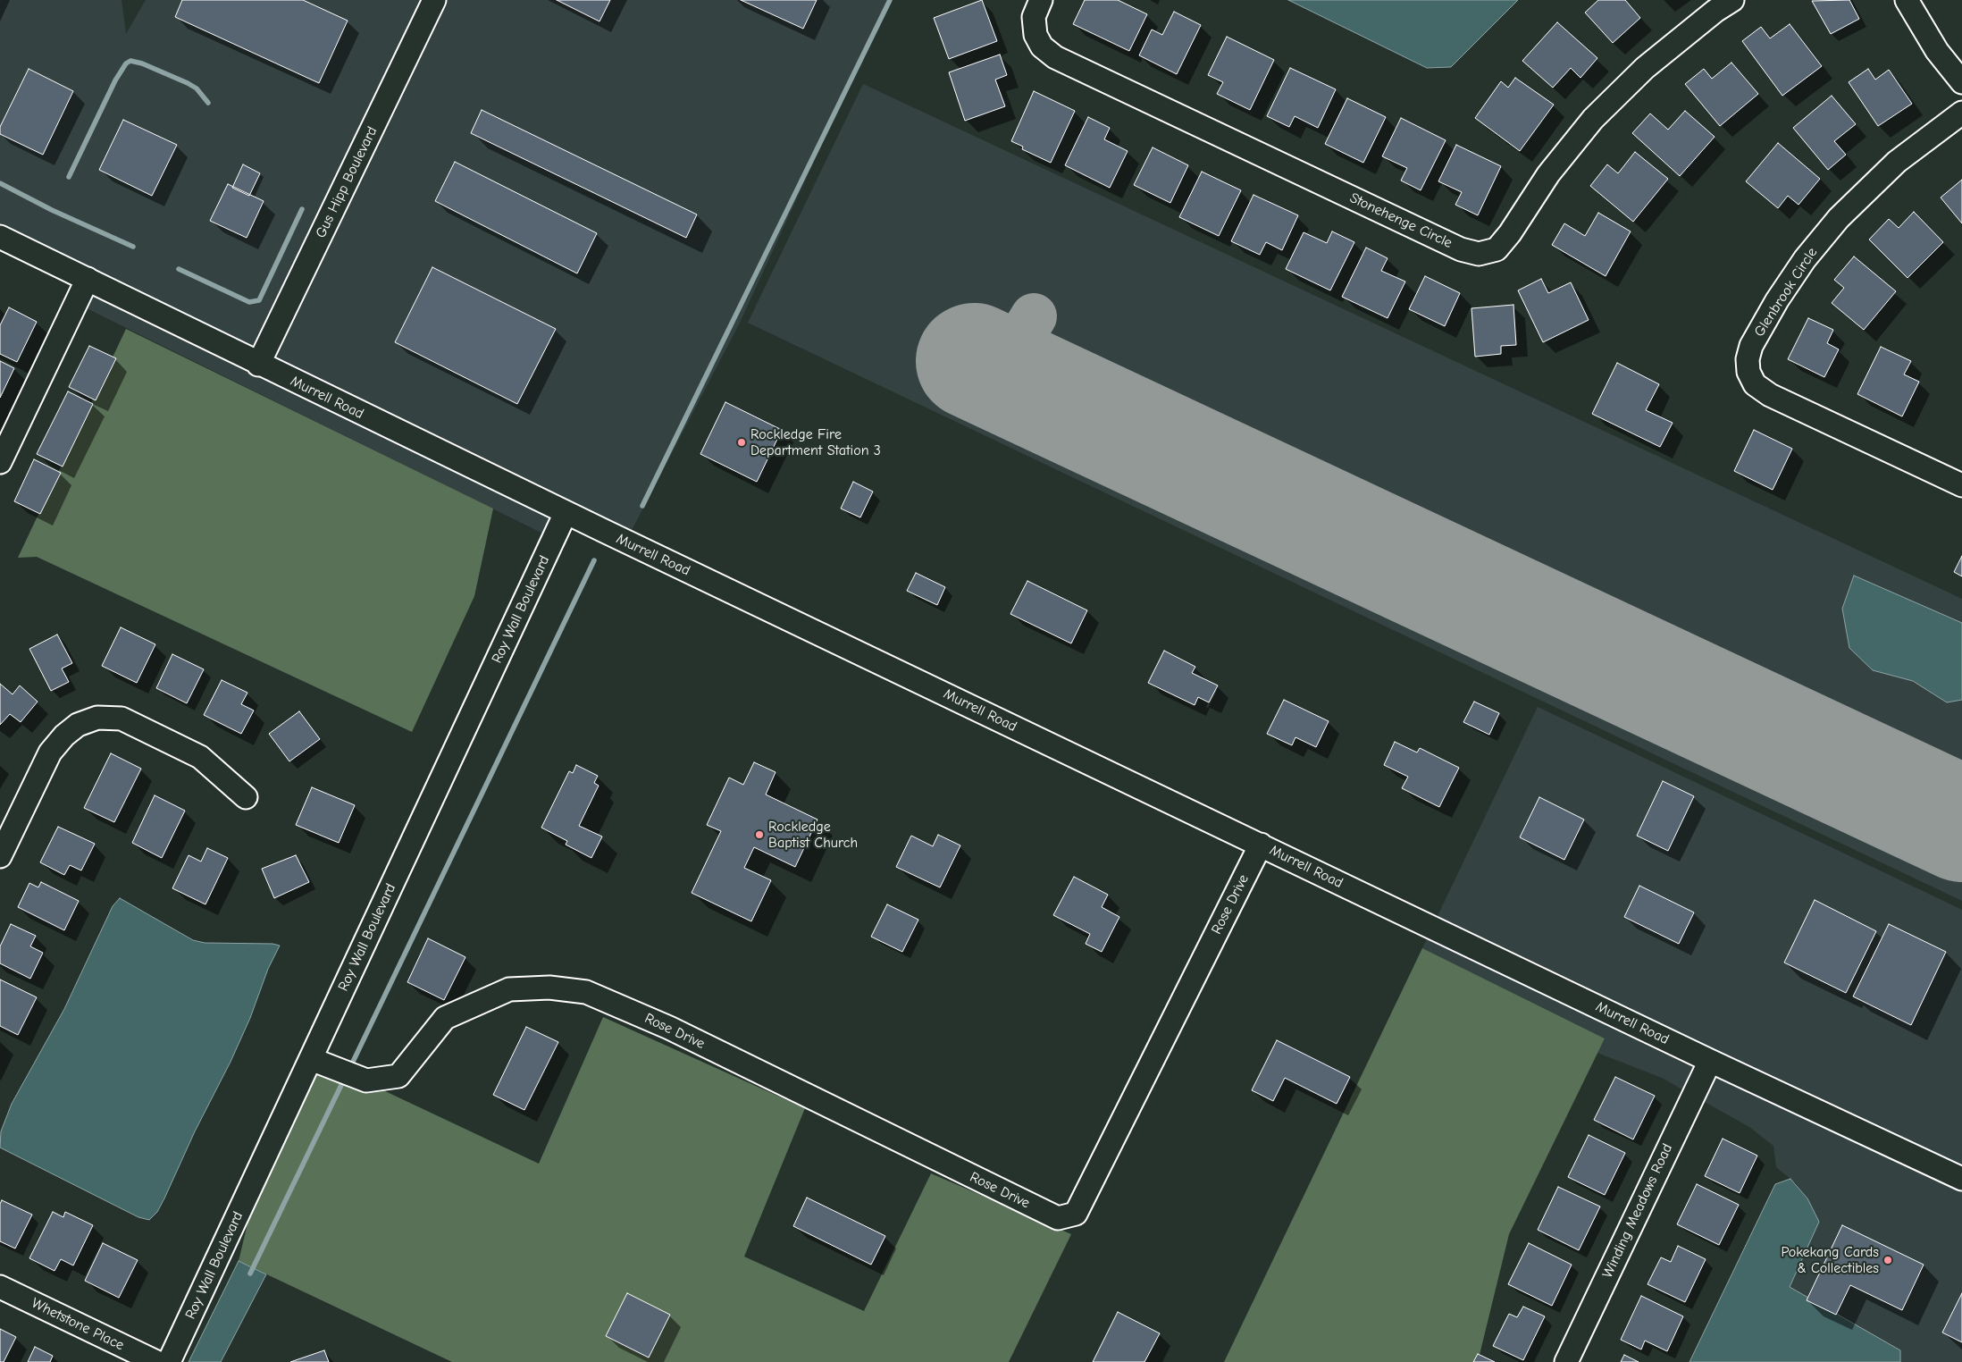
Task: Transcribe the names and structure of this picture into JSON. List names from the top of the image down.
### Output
{
  "streets": {
    "street": [
      "Gus Hipp Boulevard",
      "Stonehenge Circle",
      "Glenbrook Circle",
      "Murrell Road",
      "Roy Wall Boulevard",
      "Rose Drive",
      "Winding Meadows Road",
      "Whetstone Place"
    ]
  },
  "crossings": [
    ["Gus Hipp Boulevard", "Murrell Road"],
    ["Murrell Road", "Roy Wall Boulevard"],
    ["Murrell Road", "Rose Drive"],
    ["Murrell Road", "Winding Meadows Road"],
    ["Roy Wall Boulevard", "Rose Drive"]
  ],
  "places": ["Rockledge Fire Department Station 3", "Rockledge Baptist Church", "Pokekang Cards & Collectibles"]
}
